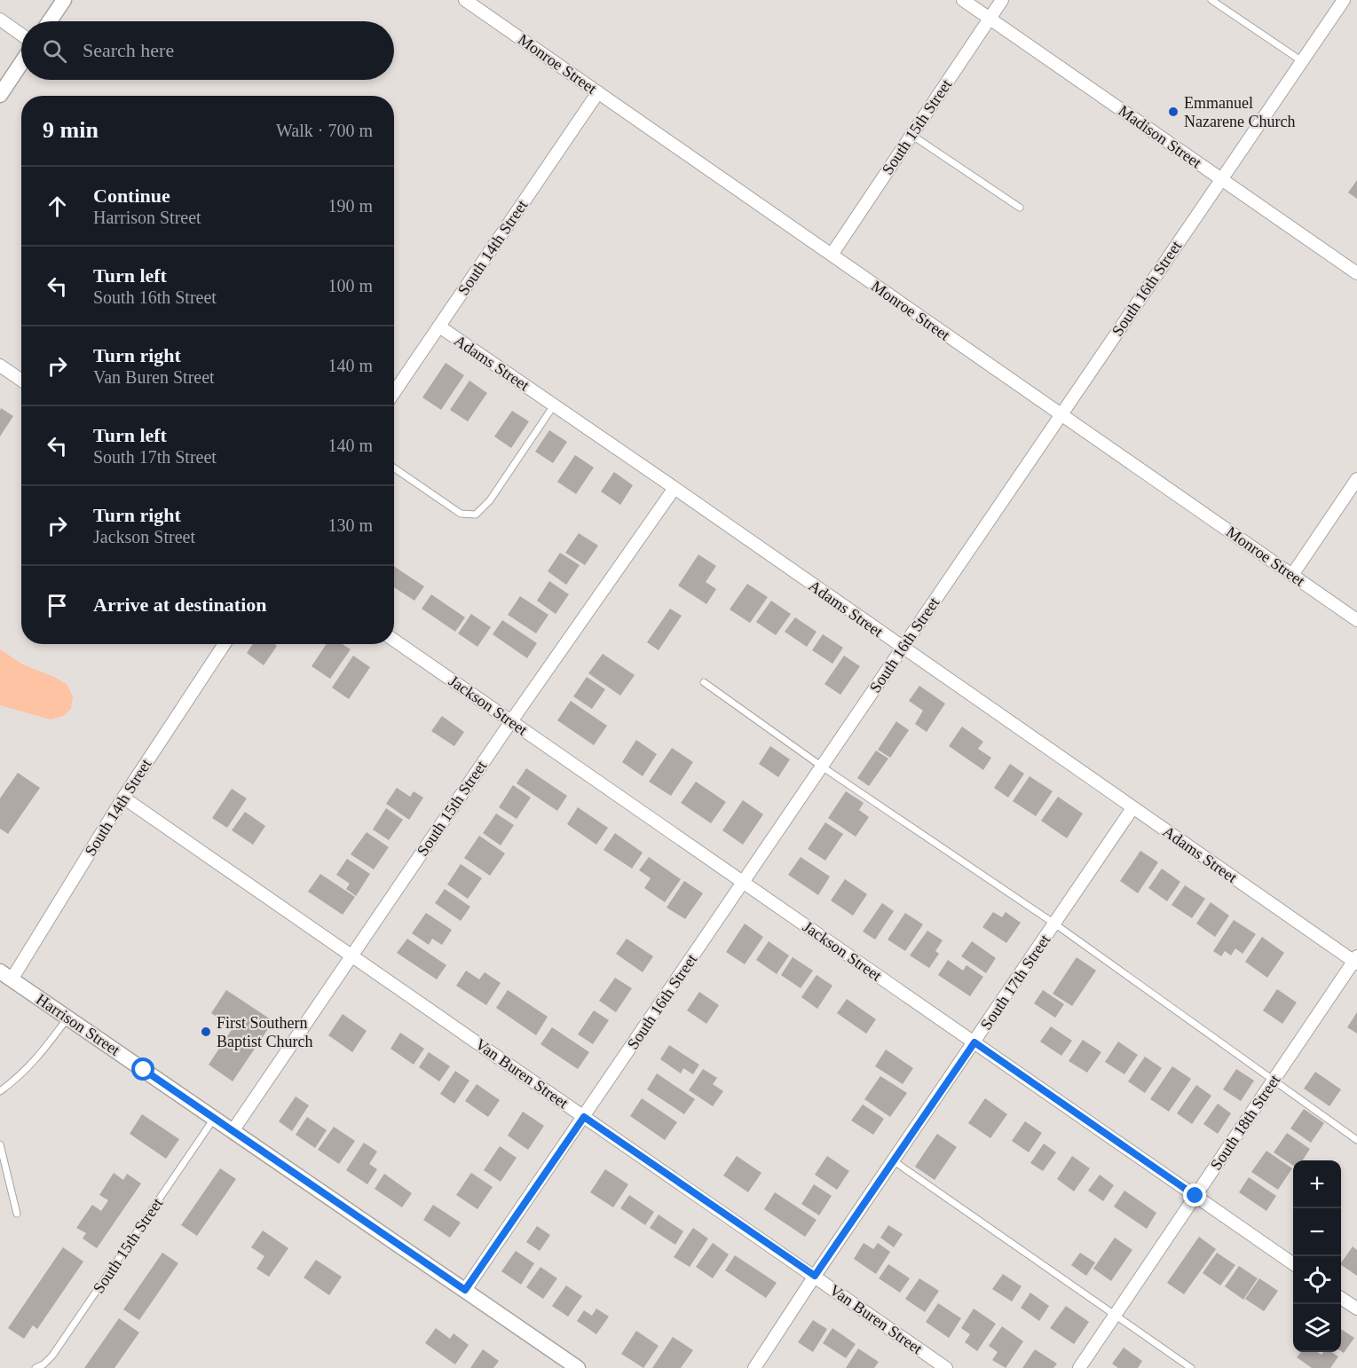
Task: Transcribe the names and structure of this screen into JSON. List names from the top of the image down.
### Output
{
  "streets": {
    "street": [
      "Monroe Street",
      "South 15th Street",
      "Madison Street",
      "South 14th Street",
      "South 16th Street",
      "Adams Street",
      "Jackson Street",
      "South 17th Street",
      "Harrison Street",
      "Van Buren Street",
      "South 18th Street"
    ]
  },
  "crossings": [
    ["Monroe Street", "South 15th Street"],
    ["Monroe Street", "South 14th Street"],
    ["Monroe Street", "South 16th Street"],
    ["South 15th Street", "Madison Street"],
    ["South 15th Street", "Adams Street"],
    ["South 15th Street", "Jackson Street"],
    ["South 15th Street", "Harrison Street"],
    ["South 15th Street", "Van Buren Street"],
    ["Madison Street", "South 16th Street"],
    ["South 14th Street", "Adams Street"],
    ["South 14th Street", "Harrison Street"],
    ["South 14th Street", "Van Buren Street"],
    ["South 16th Street", "Adams Street"],
    ["South 16th Street", "Jackson Street"],
    ["South 16th Street", "Harrison Street"],
    ["South 16th Street", "Van Buren Street"],
    ["Adams Street", "South 17th Street"],
    ["Adams Street", "South 18th Street"],
    ["Jackson Street", "South 17th Street"],
    ["Jackson Street", "South 18th Street"],
    ["South 17th Street", "Van Buren Street"]
  ],
  "places": ["Emmanuel Nazarene Church", "First Southern Baptist Church"],
  "page": {
    "search": "Search here",
    "heading": ["9 min", "Walk · 700 m"],
    "list": [
      ["Continue", "Harrison Street", "190 m"],
      ["Turn left", "South 16th Street", "100 m"],
      ["Turn right", "Van Buren Street", "140 m"],
      ["Turn left", "South 17th Street", "140 m"],
      ["Turn right", "Jackson Street", "130 m"],
      "Arrive at destination"
    ],
    "map_buttons": ["+", "−"]
  }
}
